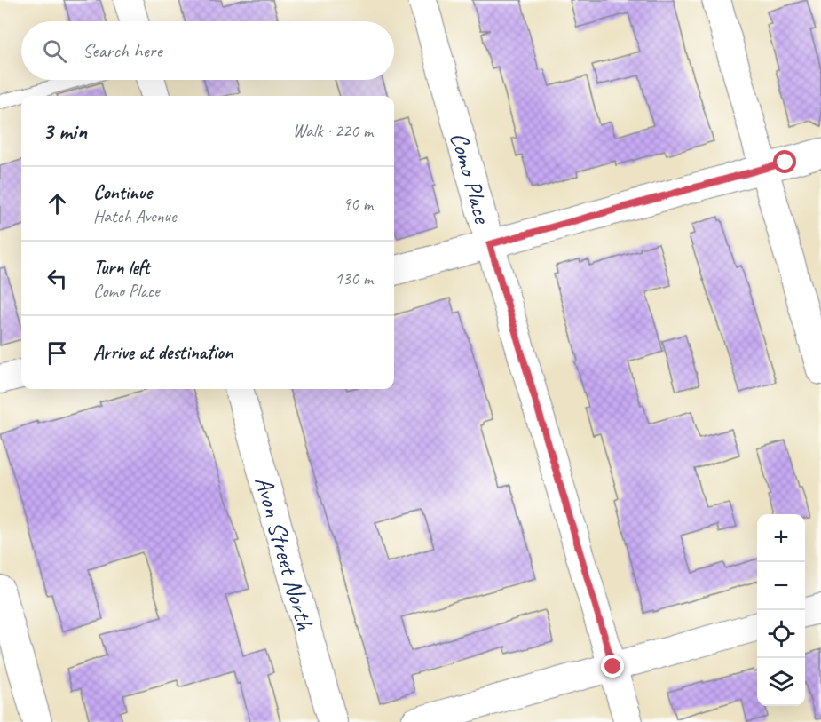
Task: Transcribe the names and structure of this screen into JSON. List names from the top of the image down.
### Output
{
  "streets": {
    "street": ["Como Place", "Avon Street North"]
  },
  "page": {
    "search": "Search here",
    "heading": ["3 min", "Walk · 220 m"],
    "list": [
      ["Continue", "Hatch Avenue", "90 m"],
      ["Turn left", "Como Place", "130 m"],
      "Arrive at destination"
    ],
    "map_buttons": ["+", "−"]
  }
}
